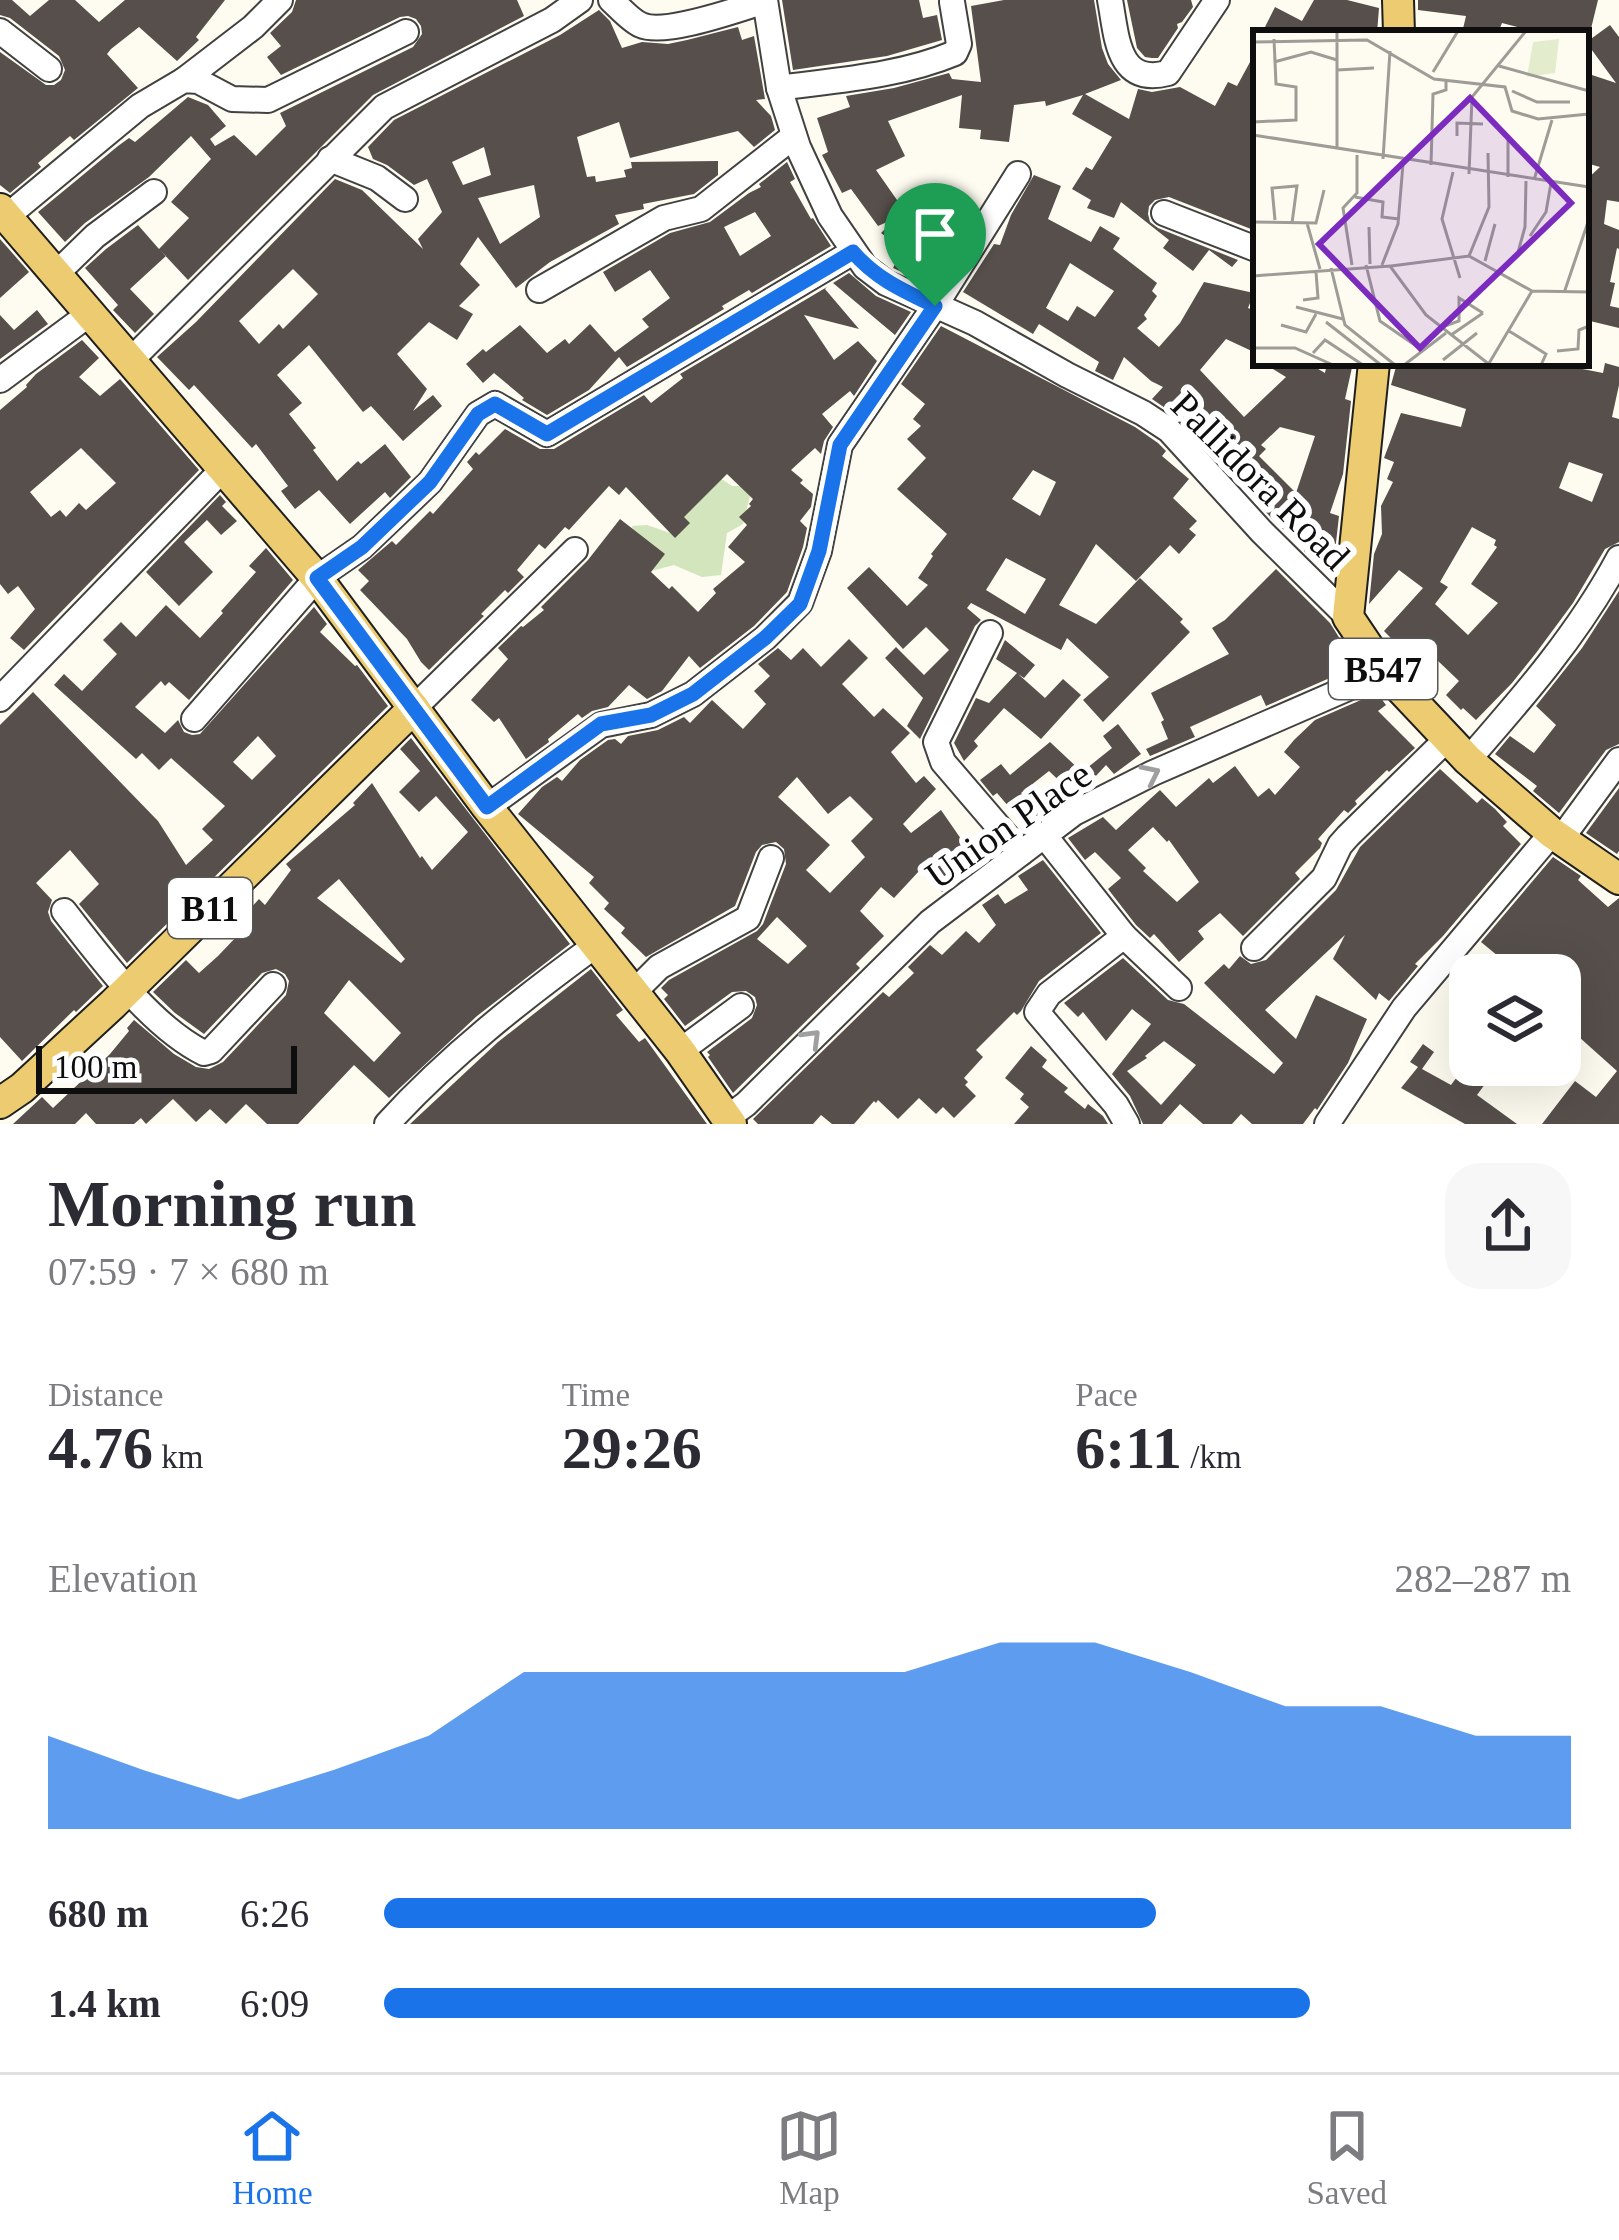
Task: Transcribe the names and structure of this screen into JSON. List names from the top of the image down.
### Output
{
  "streets": {
    "main road": ["B547", "B11"],
    "street": ["Pallidora Road", "Union Place"]
  },
  "crossings": [
    ["Pallidora Road", "B547"],
    ["B547", "Union Place"]
  ],
  "scale_bar": "100 m",
  "page": {
    "scale": "100 m",
    "heading": ["Morning run", "07:59 · 7 × 680 m"],
    "stats": [
      ["Distance", "4.76 km"],
      ["Time", "29:26"],
      ["Pace", "6:11 /km"]
    ],
    "chart": ["Elevation", "282–287 m"],
    "list": [
      {
        "name": "680 m",
        "note": "6:26"
      },
      {
        "name": "1.4 km",
        "note": "6:09"
      }
    ],
    "tabs": ["Home", "Map", "Saved"]
  }
}
